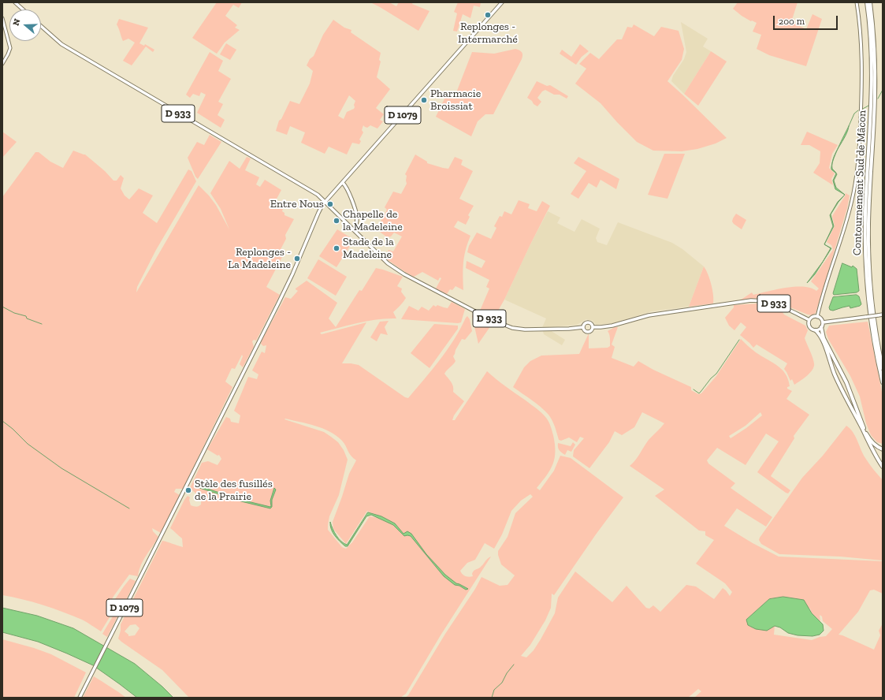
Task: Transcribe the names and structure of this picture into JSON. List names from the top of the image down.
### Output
{
  "streets": {
    "highway": ["Contournement Sud de Mâcon"],
    "main road": ["D 933", "D 1079"]
  },
  "crossings": [
    ["D 933", "D 1079"]
  ],
  "places": [
    "Replonges - Intermarché",
    "Pharmacie Broissiat",
    "Entre Nous",
    "Chapelle de la Madeleine",
    "Stade de la Madeleine",
    "Replonges - La Madeleine",
    "Stèle des fusillés de la Prairie"
  ],
  "scale_bar": "200 m",
  "north": "left"
}
